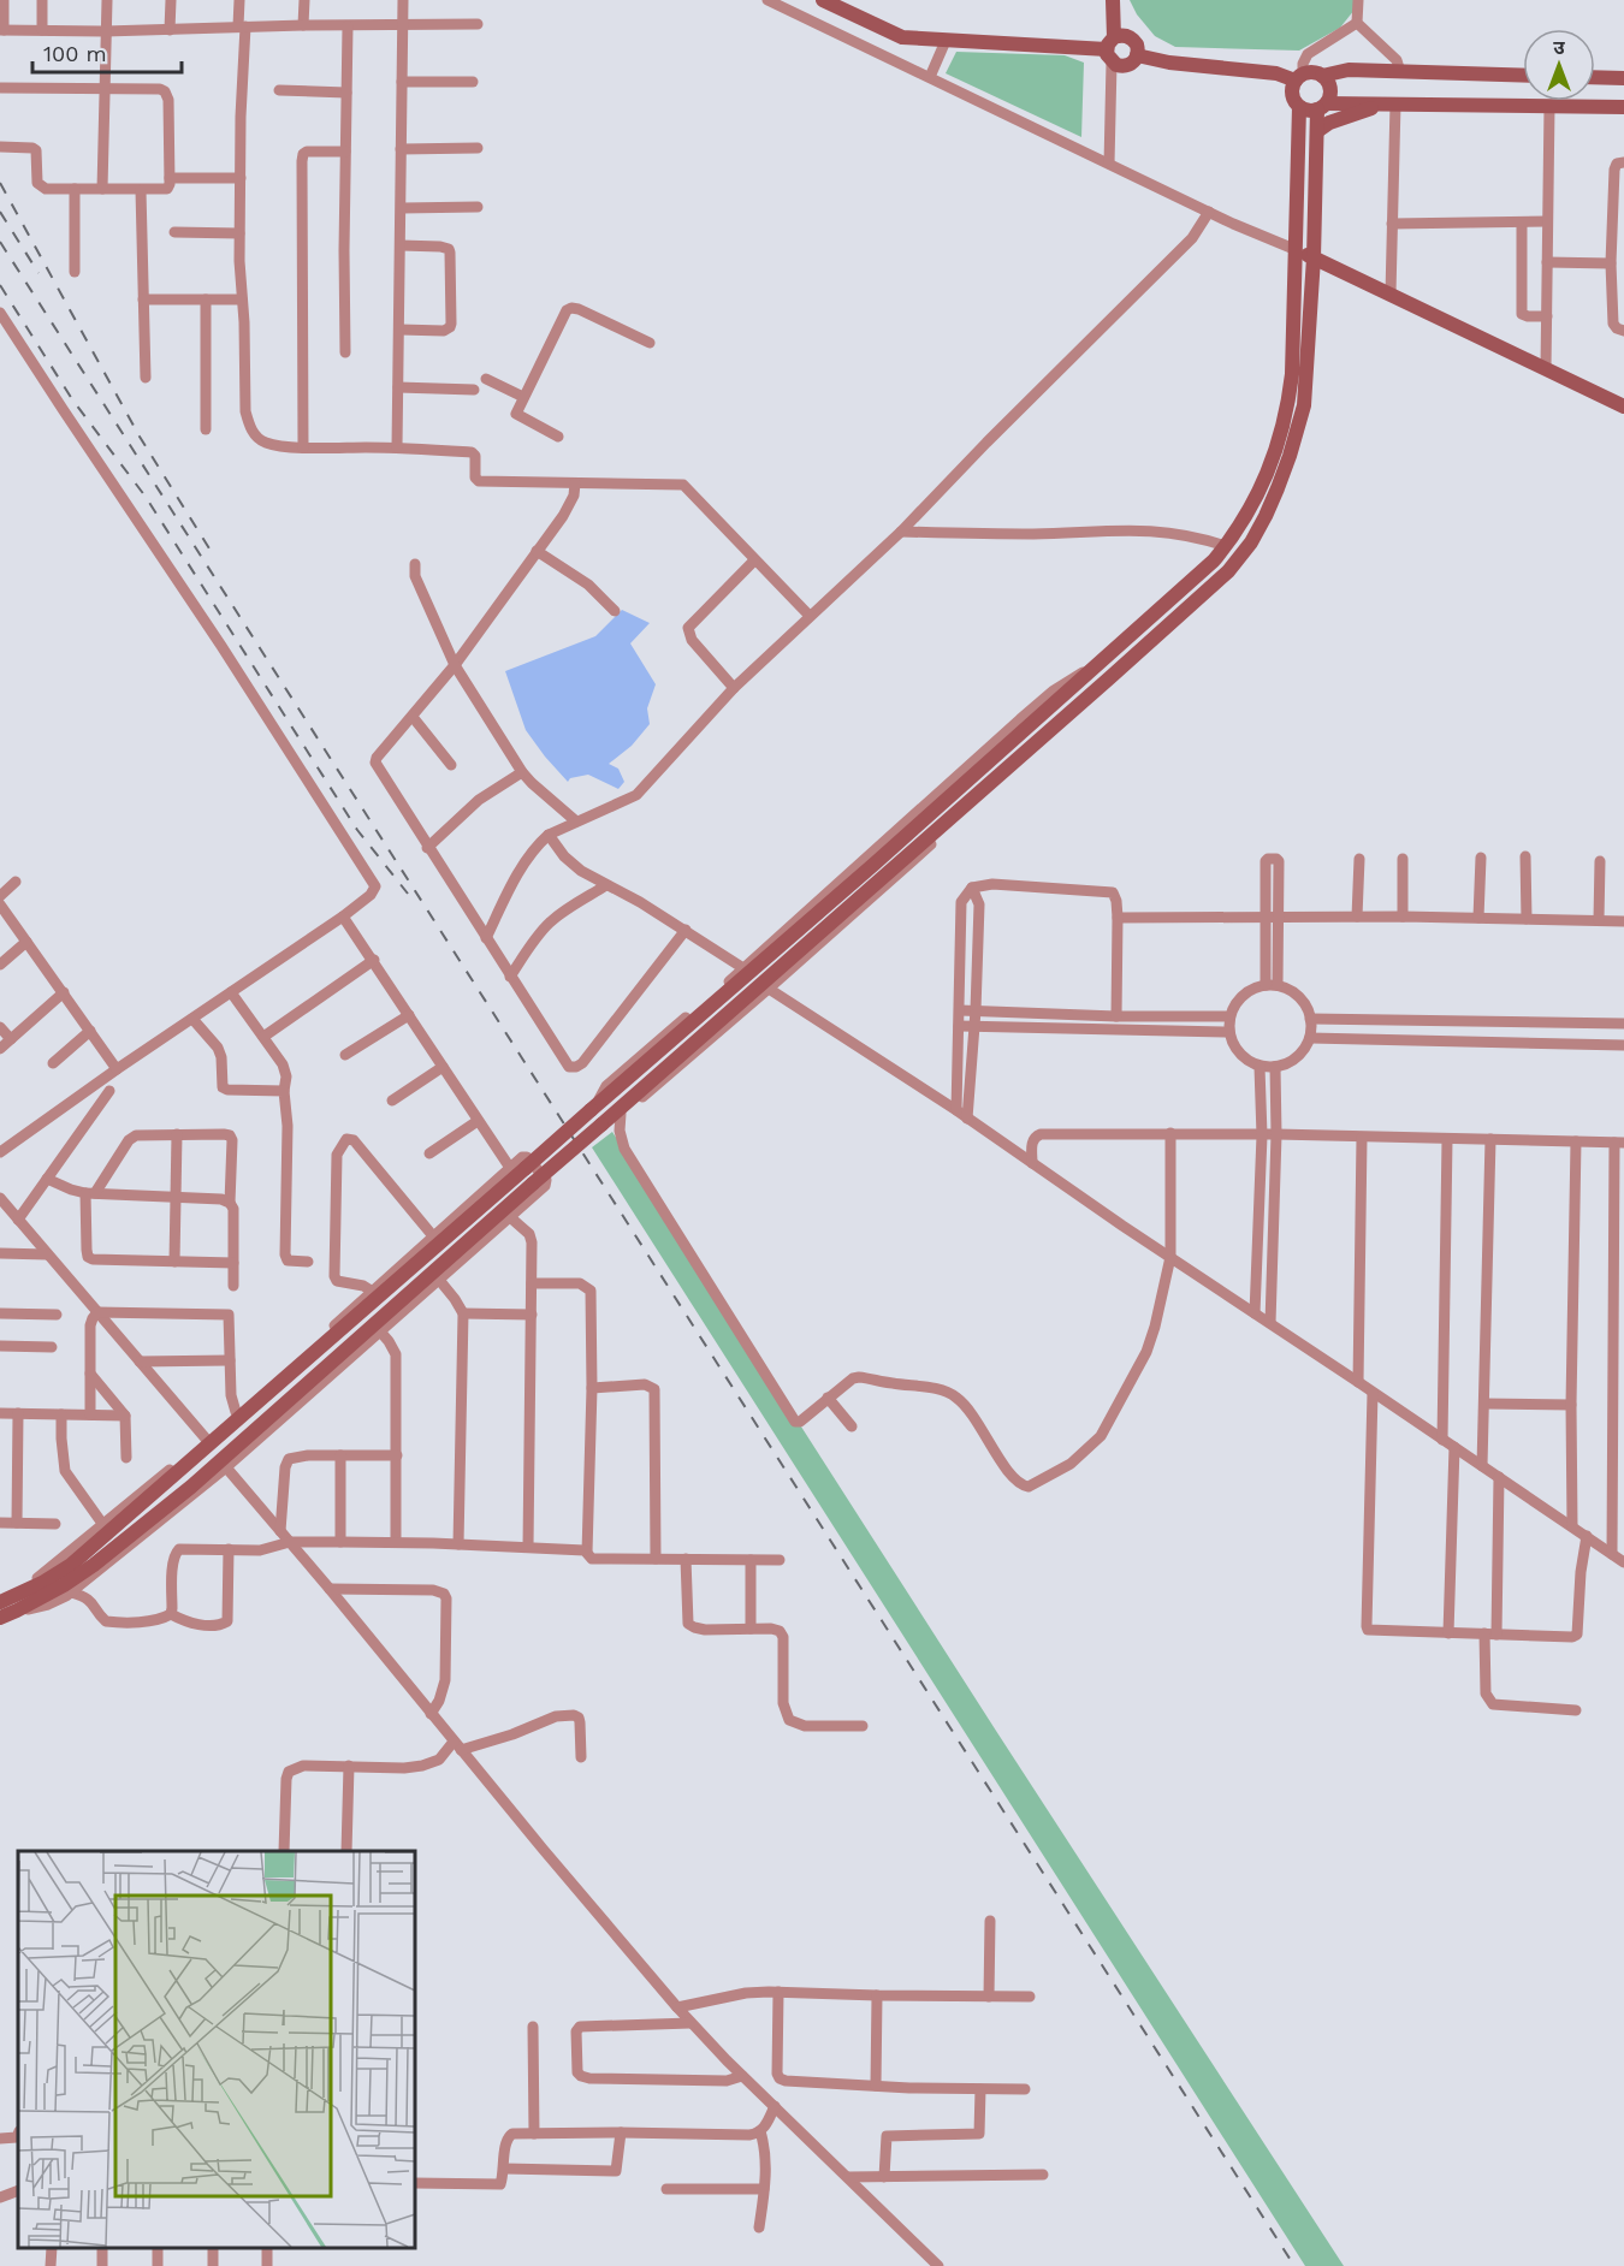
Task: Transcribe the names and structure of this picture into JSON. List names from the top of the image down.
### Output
{
  "scale_bar": "100 m",
  "north": "top"
}
